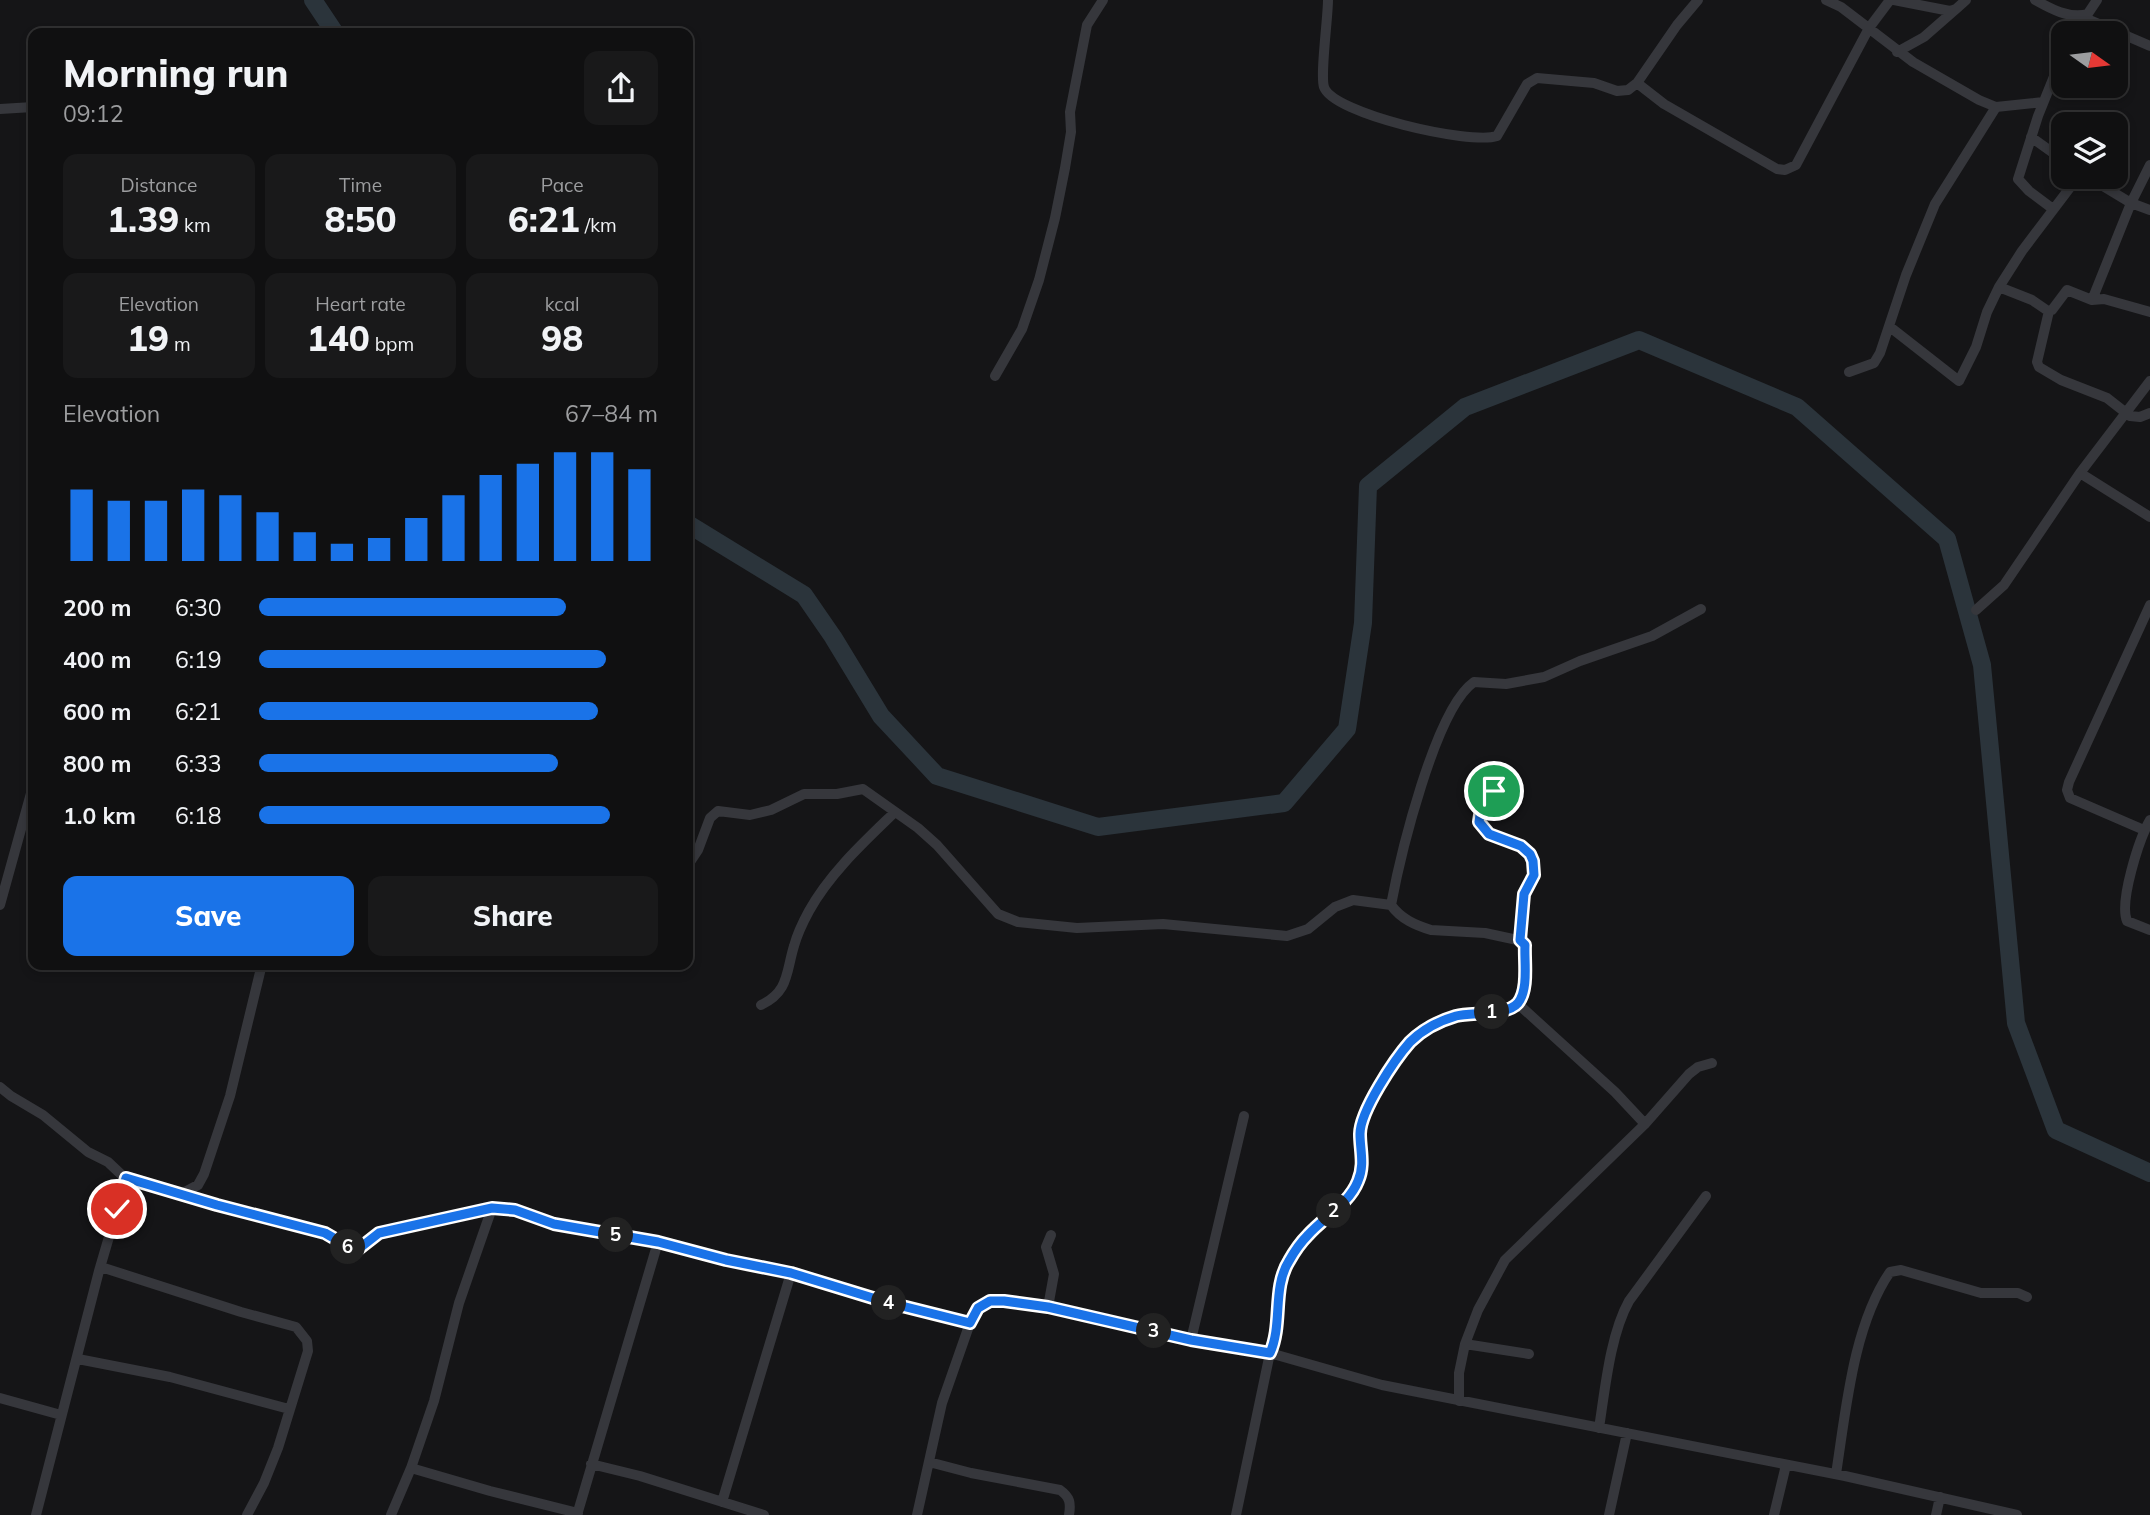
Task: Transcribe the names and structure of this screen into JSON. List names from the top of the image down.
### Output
{
  "north": "right",
  "page": {
    "heading": ["Morning run", "09:12"],
    "stats": [
      ["Distance", "1.39 km"],
      ["Time", "8:50"],
      ["Pace", "6:21 /km"],
      ["Elevation", "19 m"],
      ["Heart rate", "140 bpm"],
      ["kcal", "98"]
    ],
    "chart": ["Elevation", "67–84 m"],
    "list": [
      {
        "name": "200 m",
        "note": "6:30"
      },
      {
        "name": "400 m",
        "note": "6:19"
      },
      {
        "name": "600 m",
        "note": "6:21"
      },
      {
        "name": "800 m",
        "note": "6:33"
      },
      {
        "name": "1.0 km",
        "note": "6:18"
      }
    ],
    "buttons": ["Save", "Share"],
    "pins": [
      "1",
      "2",
      "5",
      "6",
      "4",
      "3"
    ]
  }
}
